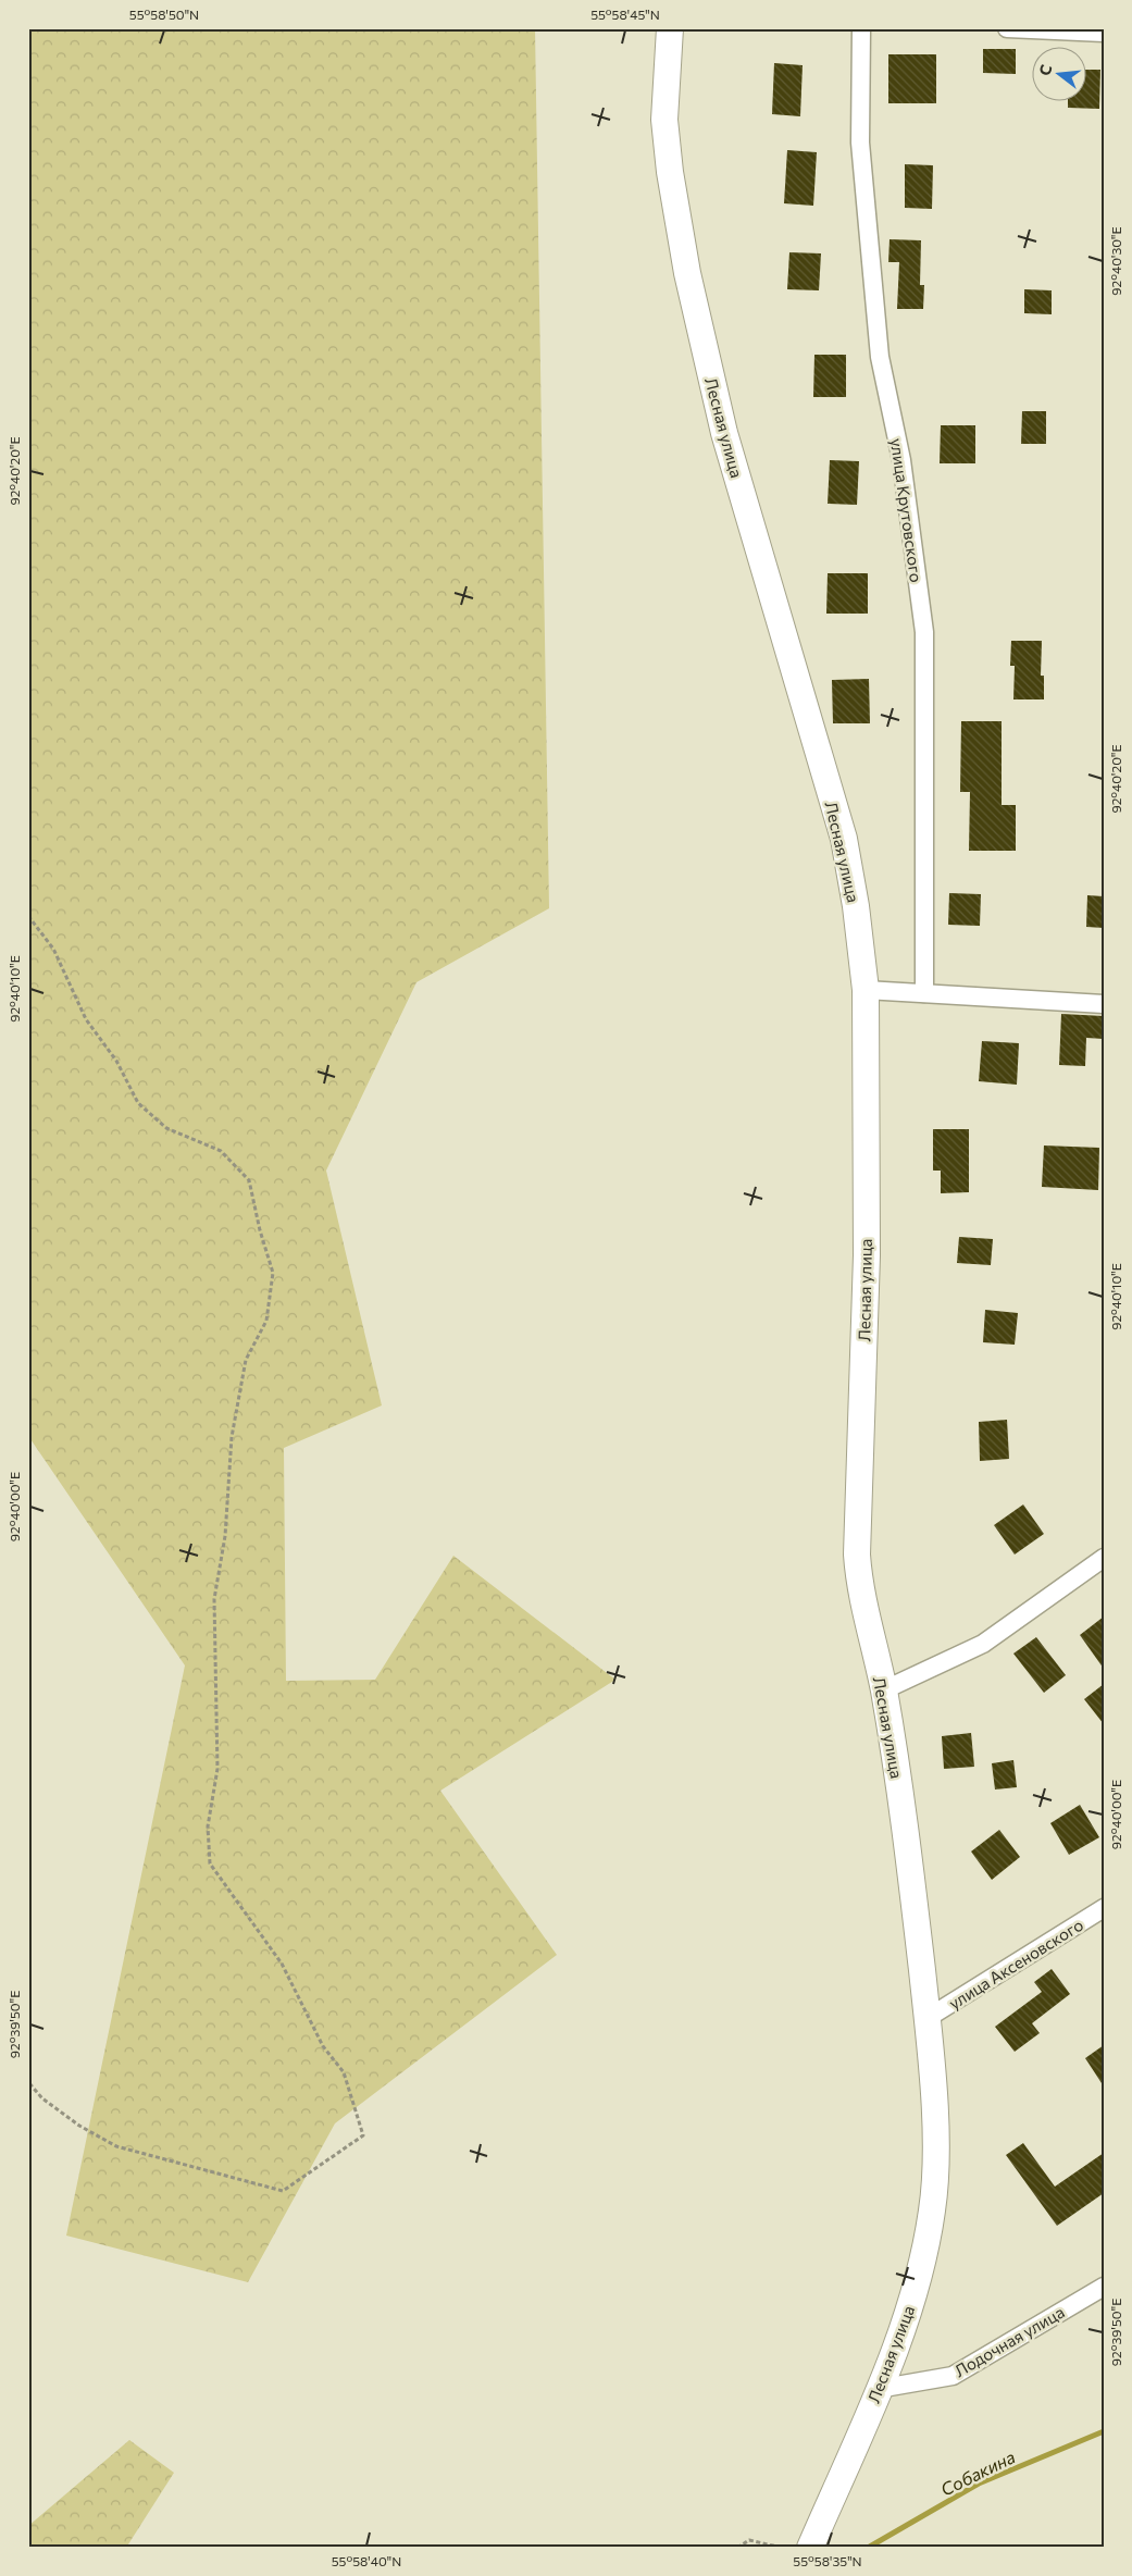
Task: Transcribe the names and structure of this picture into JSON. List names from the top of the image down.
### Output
{
  "streets": {
    "main road": ["Лесная улица"],
    "street": ["улица Крутовского", "улица Аксеновского", "Лодочная улица"]
  },
  "crossings": [
    ["Лесная улица", "улица Аксеновского"],
    ["Лесная улица", "Лодочная улица"]
  ],
  "water": ["Собакина"],
  "north": "left",
  "coordinates": [
    "55°58'50\"N",
    "55°58'45\"N",
    "92°40'30\"E",
    "92°40'20\"E",
    "92°40'10\"E",
    "92°40'00\"E",
    "92°39'50\"E",
    "55°58'40\"N",
    "55°58'35\"N"
  ]
}
